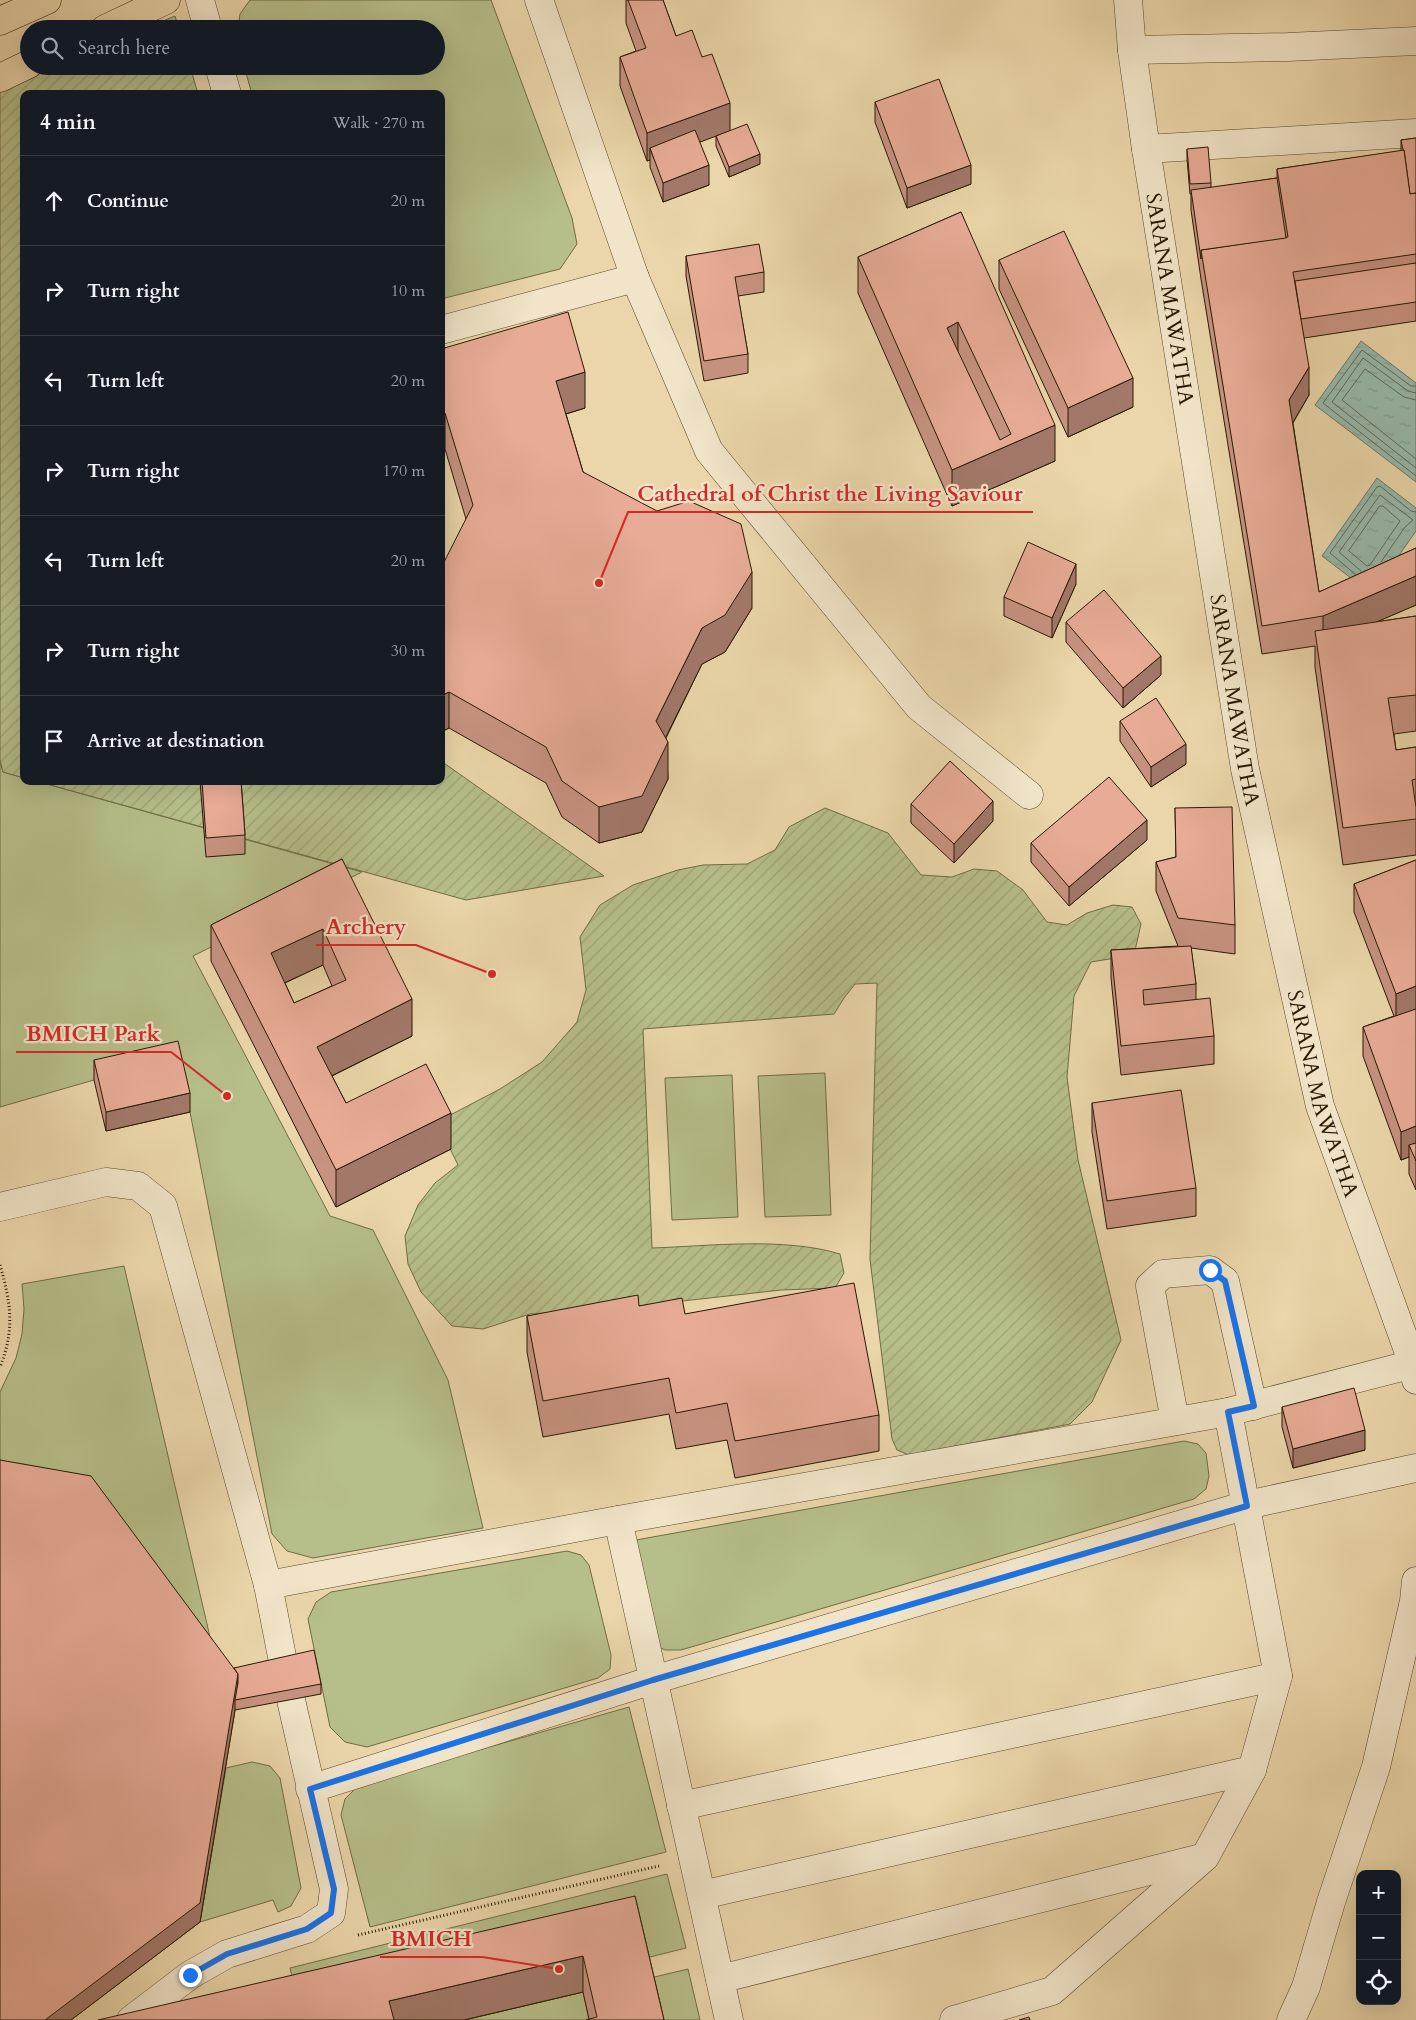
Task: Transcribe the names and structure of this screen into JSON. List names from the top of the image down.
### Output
{
  "streets": {
    "street": ["SARANA MAWATHA"]
  },
  "places": [
    "Cathedral of Christ the Living Saviour",
    "Archery",
    "BMICH Park",
    "BMICH"
  ],
  "page": {
    "search": "Search here",
    "heading": ["4 min", "Walk · 270 m"],
    "list": [
      ["Continue", "20 m"],
      ["Turn right", "10 m"],
      ["Turn left", "20 m"],
      ["Turn right", "170 m"],
      ["Turn left", "20 m"],
      ["Turn right", "30 m"],
      "Arrive at destination"
    ],
    "map_buttons": ["+", "−"]
  }
}
